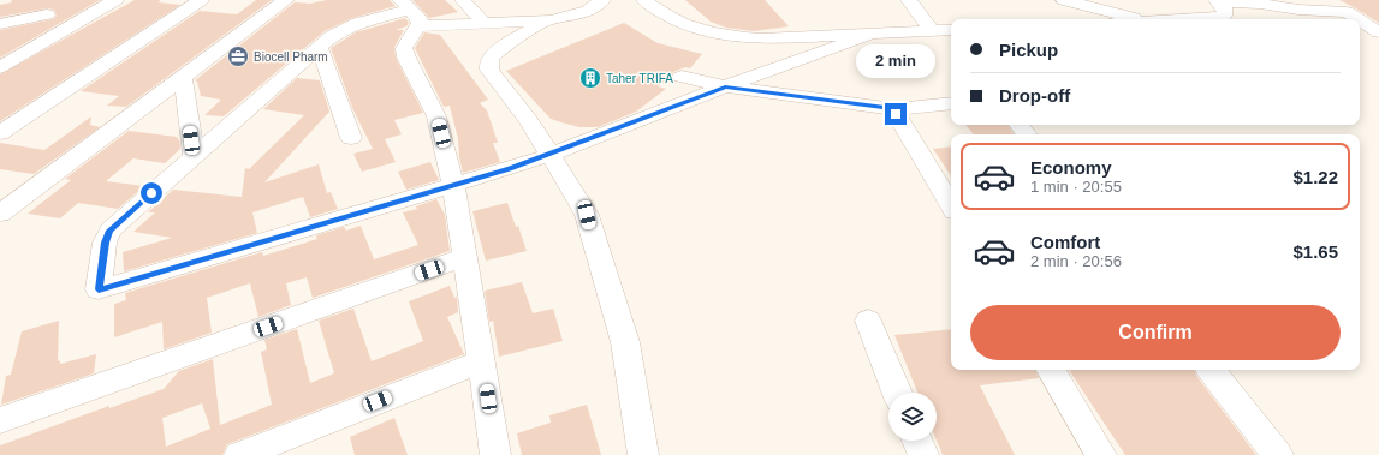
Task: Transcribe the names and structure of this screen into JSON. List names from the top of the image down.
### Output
{
  "places": {
    "office": ["Biocell Pharm"],
    "building": ["Taher TRIFA"]
  },
  "page": {
    "banner": ["Pickup", "Drop-off"],
    "bubble": "2 min",
    "list": [
      {
        "name": "Economy",
        "note": "1 min · 20:55",
        "value": "$1.22"
      },
      {
        "name": "Comfort",
        "note": "2 min · 20:56",
        "value": "$1.65"
      }
    ],
    "buttons": "Confirm"
  }
}
